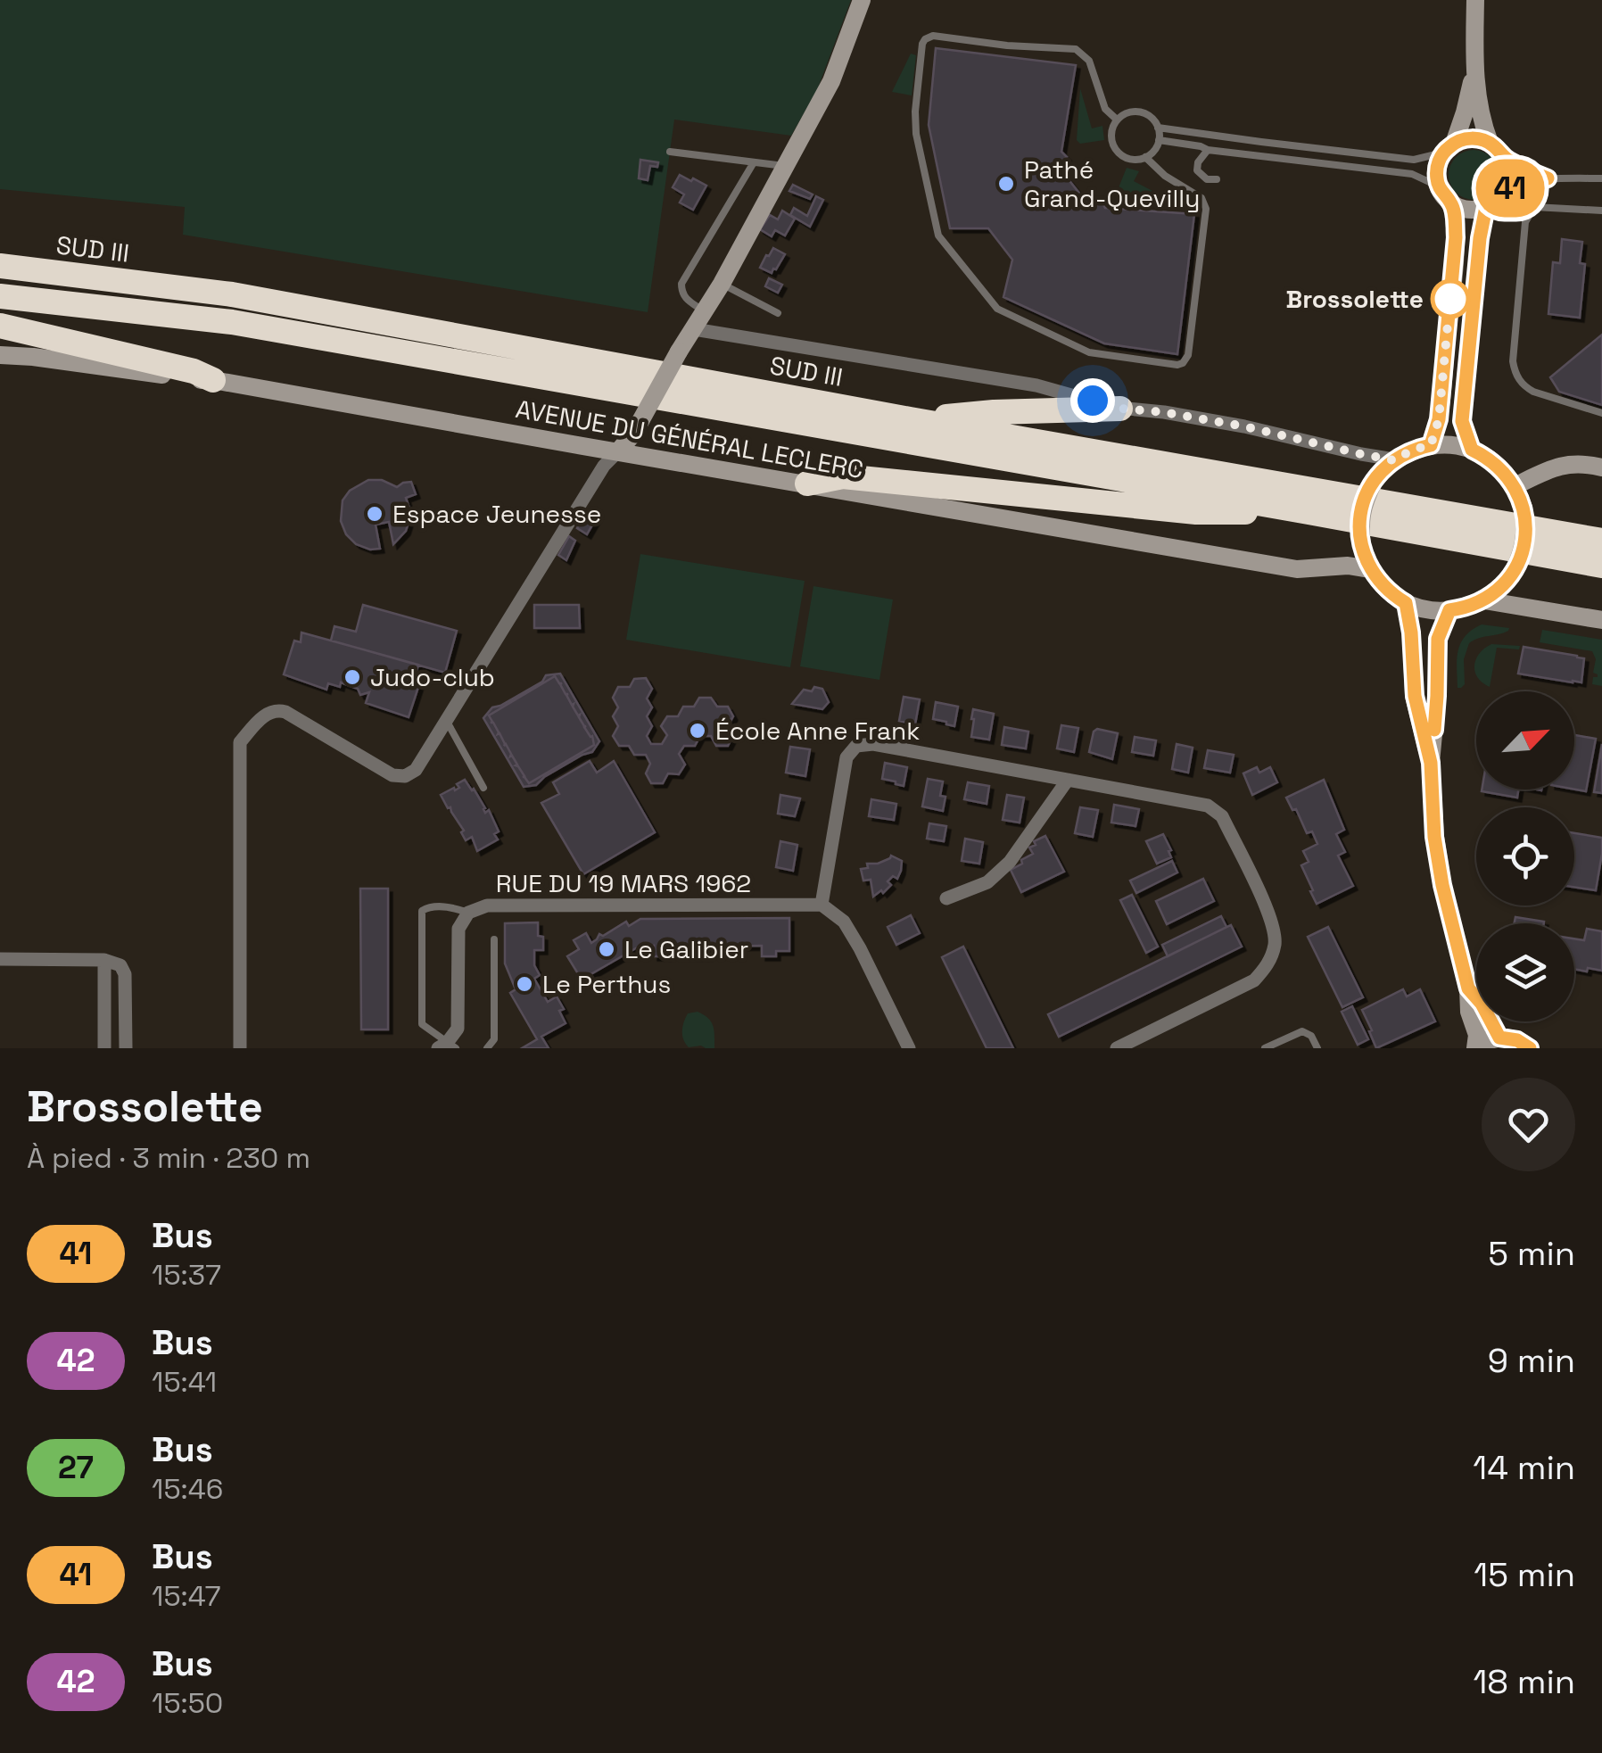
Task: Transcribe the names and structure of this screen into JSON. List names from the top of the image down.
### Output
{
  "streets": {
    "highway": ["SUD III"],
    "main road": ["AVENUE DU GÉNÉRAL LECLERC"],
    "street": ["RUE DU 19 MARS 1962"]
  },
  "places": [
    "Pathé Grand-Quevilly",
    "Brossolette",
    "Espace Jeunesse",
    "Judo-club",
    "École Anne Frank",
    "Le Galibier",
    "Le Perthus"
  ],
  "lines": ["bus line 41"],
  "north": "top right",
  "page": {
    "on_map": "41",
    "heading": ["Brossolette", "À pied · 3 min · 230 m"],
    "list": [
      {
        "mark": "41",
        "name": "Bus",
        "note": "15:37",
        "value": "5 min"
      },
      {
        "mark": "42",
        "name": "Bus",
        "note": "15:41",
        "value": "9 min"
      },
      {
        "mark": "27",
        "name": "Bus",
        "note": "15:46",
        "value": "14 min"
      },
      {
        "mark": "41",
        "name": "Bus",
        "note": "15:47",
        "value": "15 min"
      },
      {
        "mark": "42",
        "name": "Bus",
        "note": "15:50",
        "value": "18 min"
      }
    ]
  }
}
